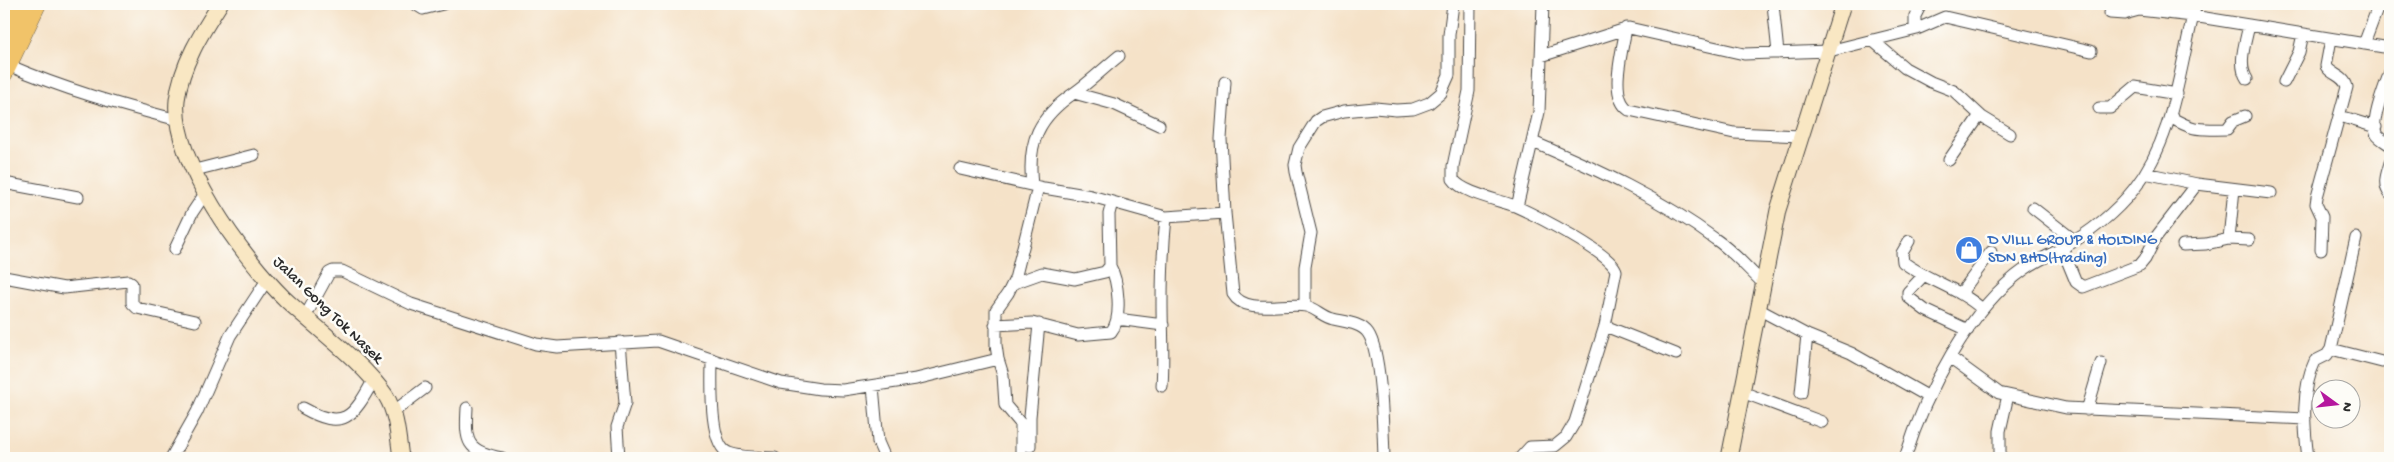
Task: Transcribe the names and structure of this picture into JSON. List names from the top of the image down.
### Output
{
  "streets": {
    "main road": ["Jalan Gong Tok Nasek"]
  },
  "places": {
    "shop": ["D VILLL GROUP & HOLDING SDN BHD(trading)"]
  },
  "north": "right"
}
